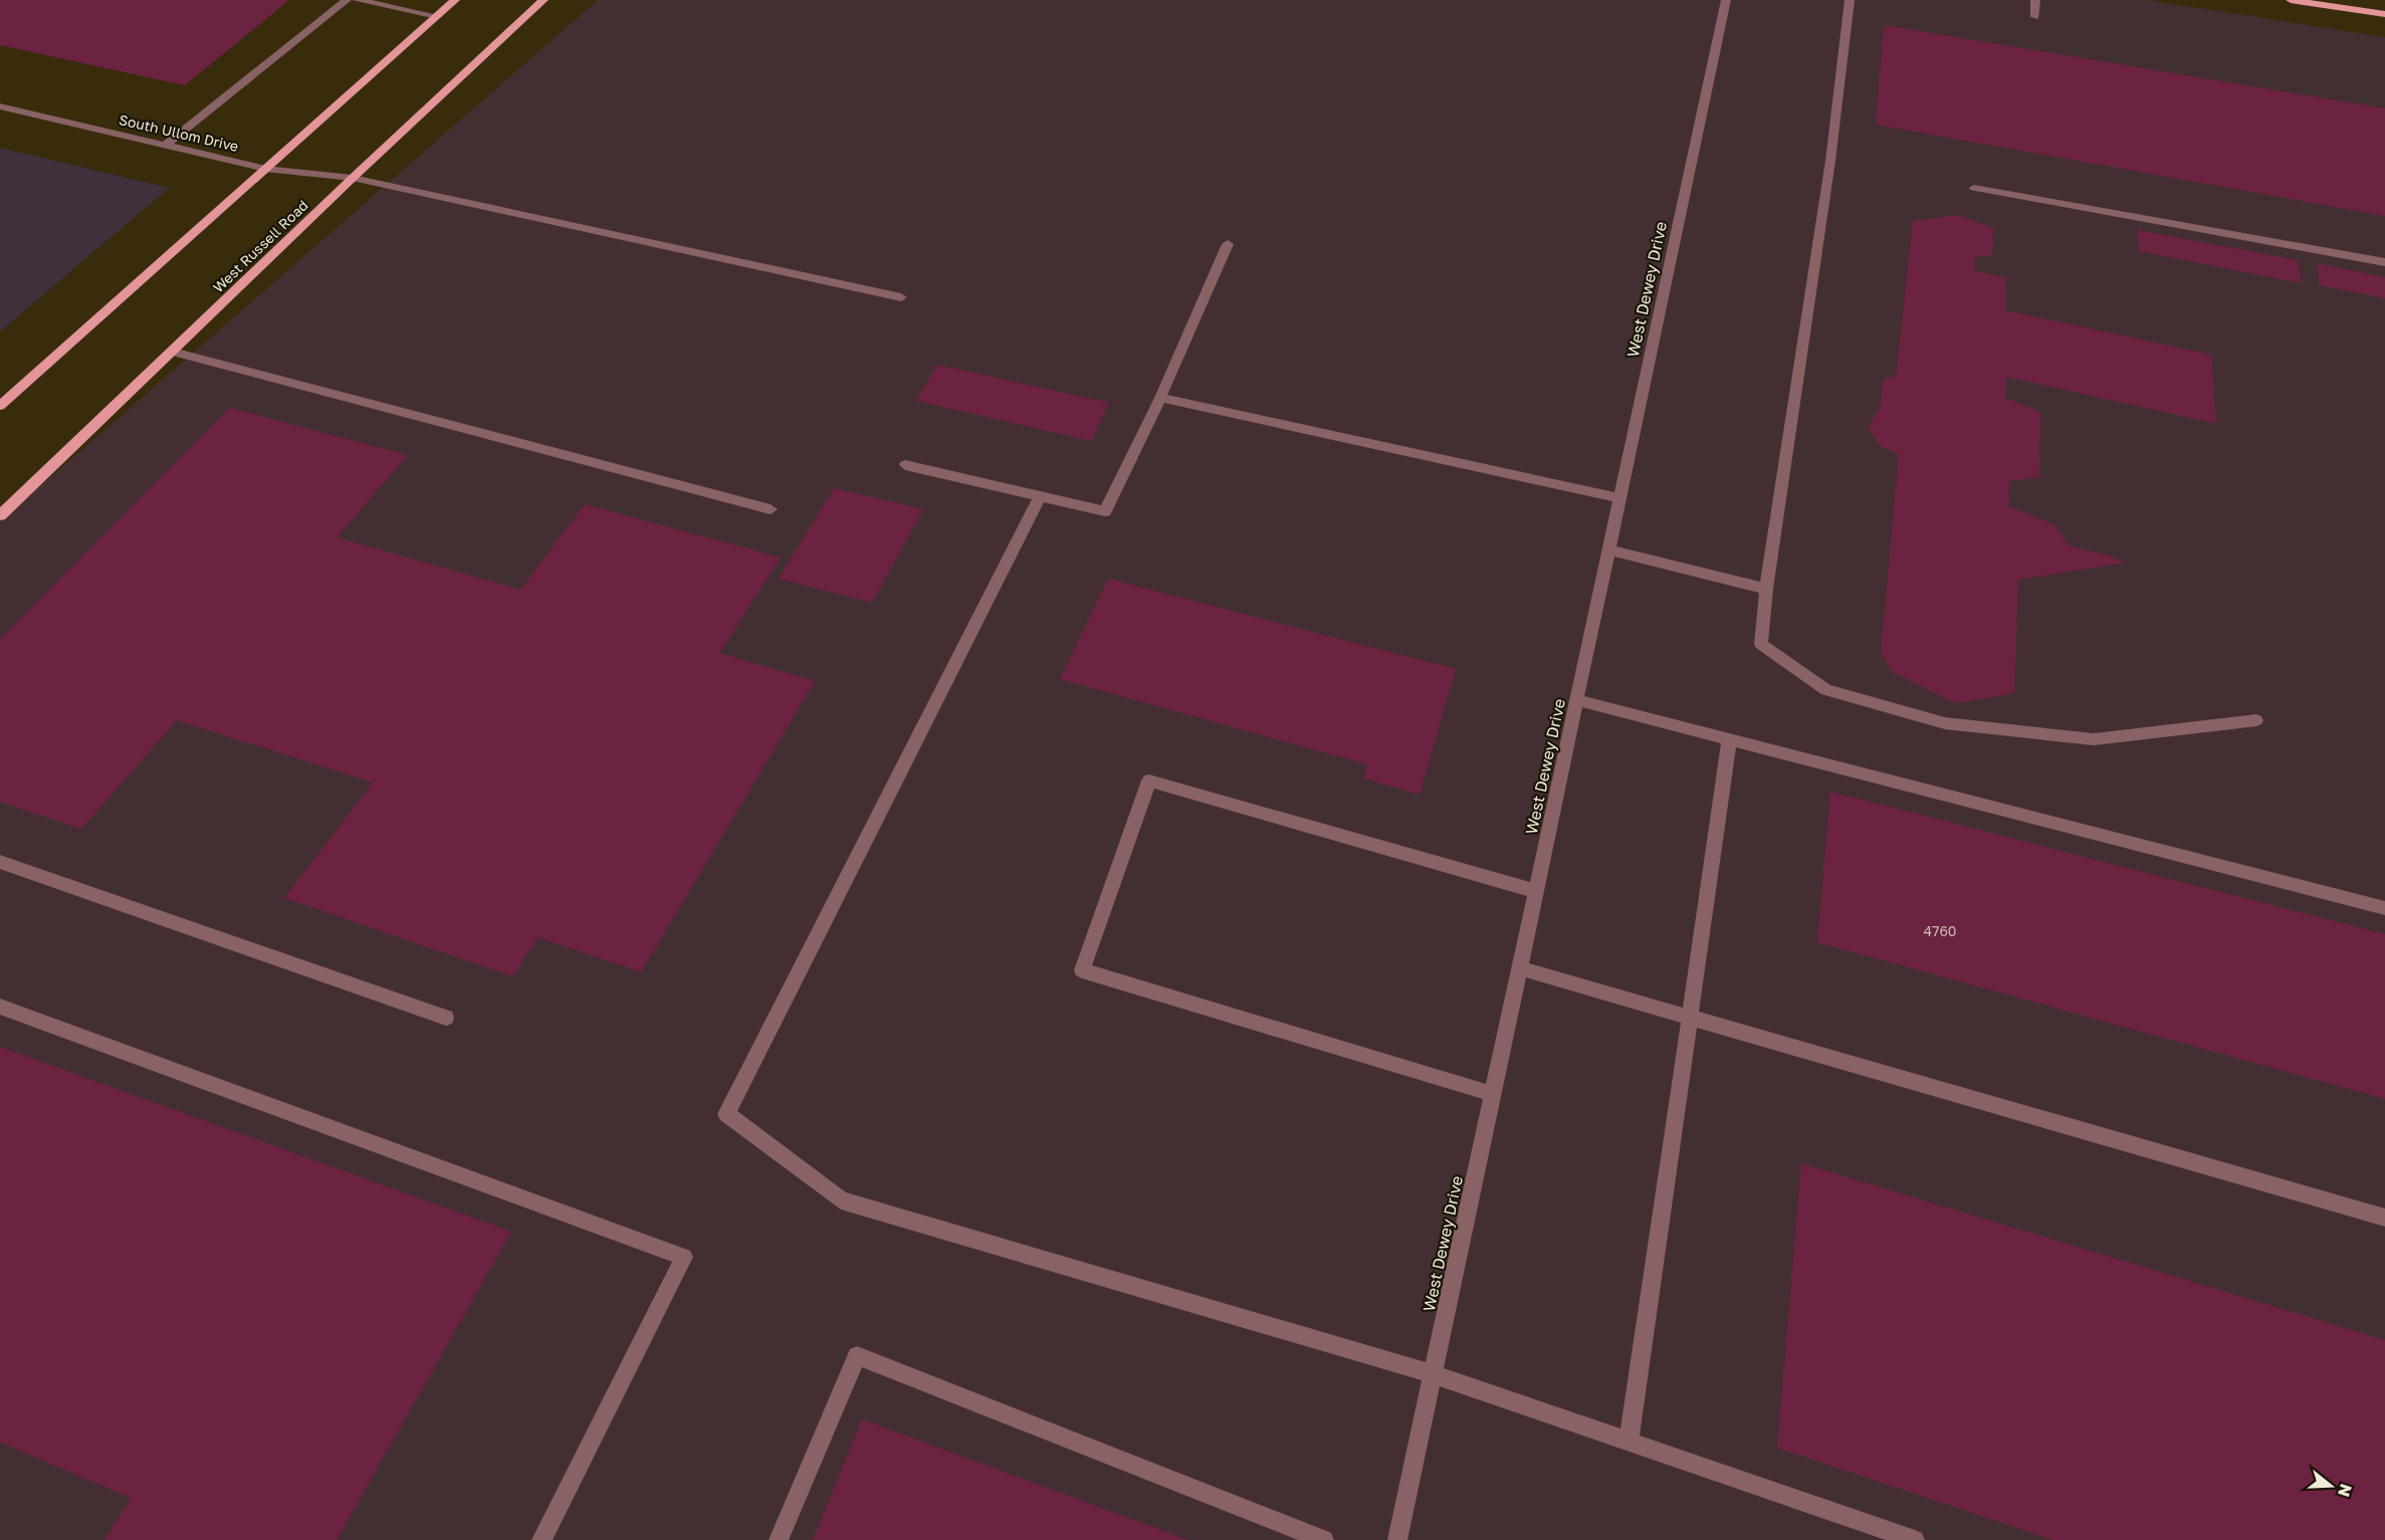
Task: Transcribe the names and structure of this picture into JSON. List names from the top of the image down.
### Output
{
  "streets": {
    "main road": ["West Russell Road"],
    "street": ["South Ullom Drive", "West Dewey Drive"]
  },
  "crossings": [
    ["South Ullom Drive", "West Russell Road"]
  ],
  "house_numbers": ["4760"],
  "north": "right"
}
